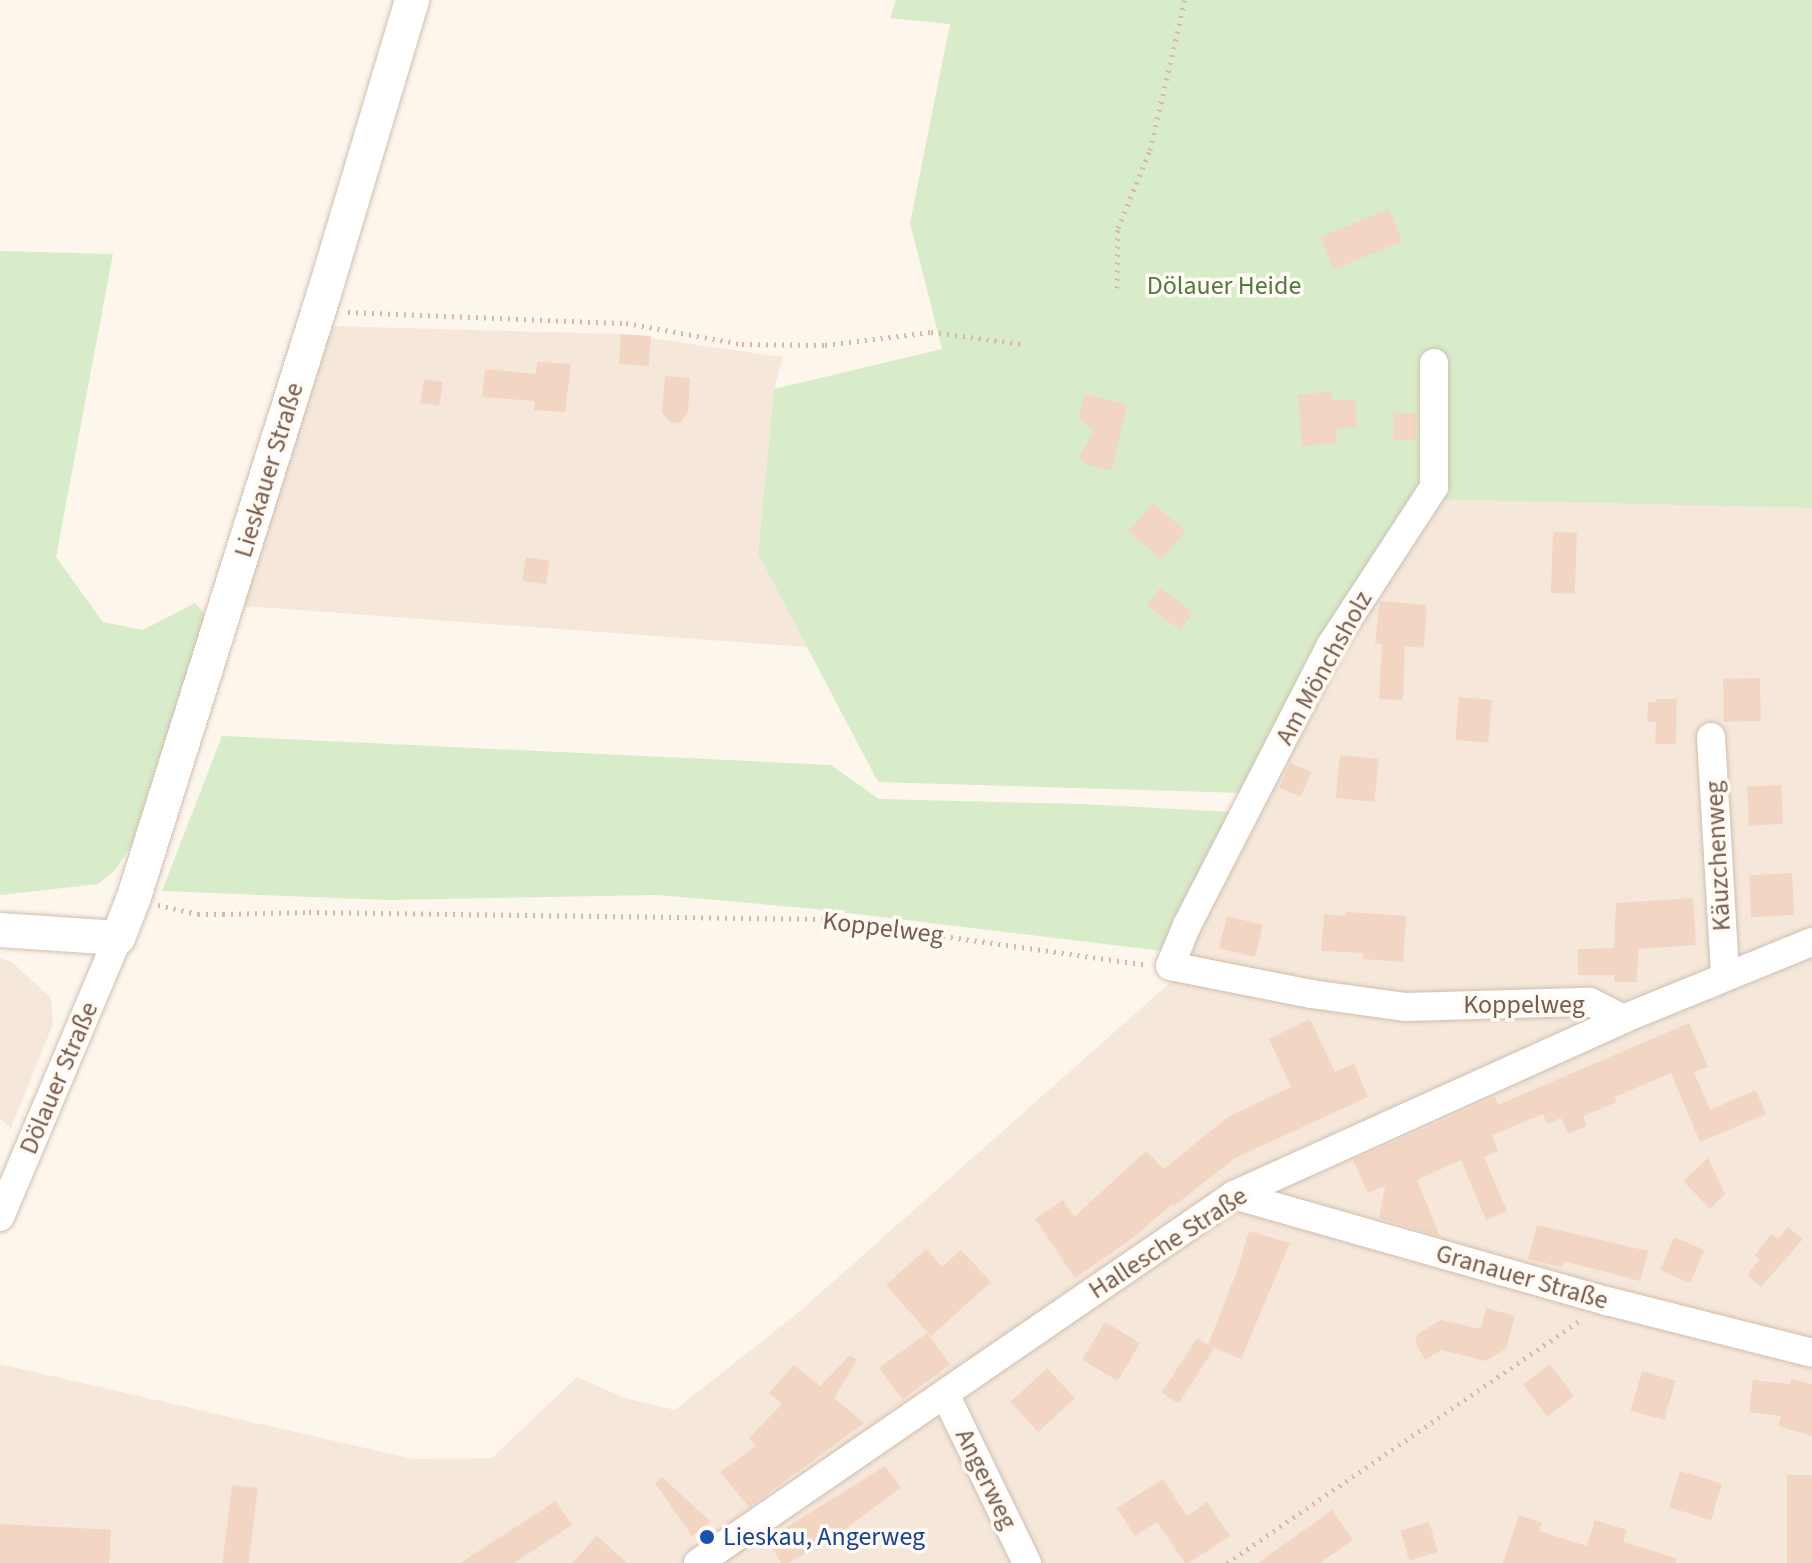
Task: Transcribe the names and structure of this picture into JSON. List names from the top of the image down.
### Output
{
  "streets": {
    "street": [
      "Lieskauer Straße",
      "Am Mönchsholz",
      "Käuzchenweg",
      "Koppelweg",
      "Dölauer Straße",
      "Hallesche Straße",
      "Granauer Straße",
      "Angerweg"
    ]
  },
  "crossings": [
    ["Lieskauer Straße", "Koppelweg"],
    ["Lieskauer Straße", "Dölauer Straße"],
    ["Am Mönchsholz", "Koppelweg"],
    ["Käuzchenweg", "Hallesche Straße"],
    ["Koppelweg", "Hallesche Straße"],
    ["Hallesche Straße", "Granauer Straße"],
    ["Hallesche Straße", "Angerweg"]
  ],
  "parks": ["Dölauer Heide"],
  "places": ["Lieskau, Angerweg"]
}
